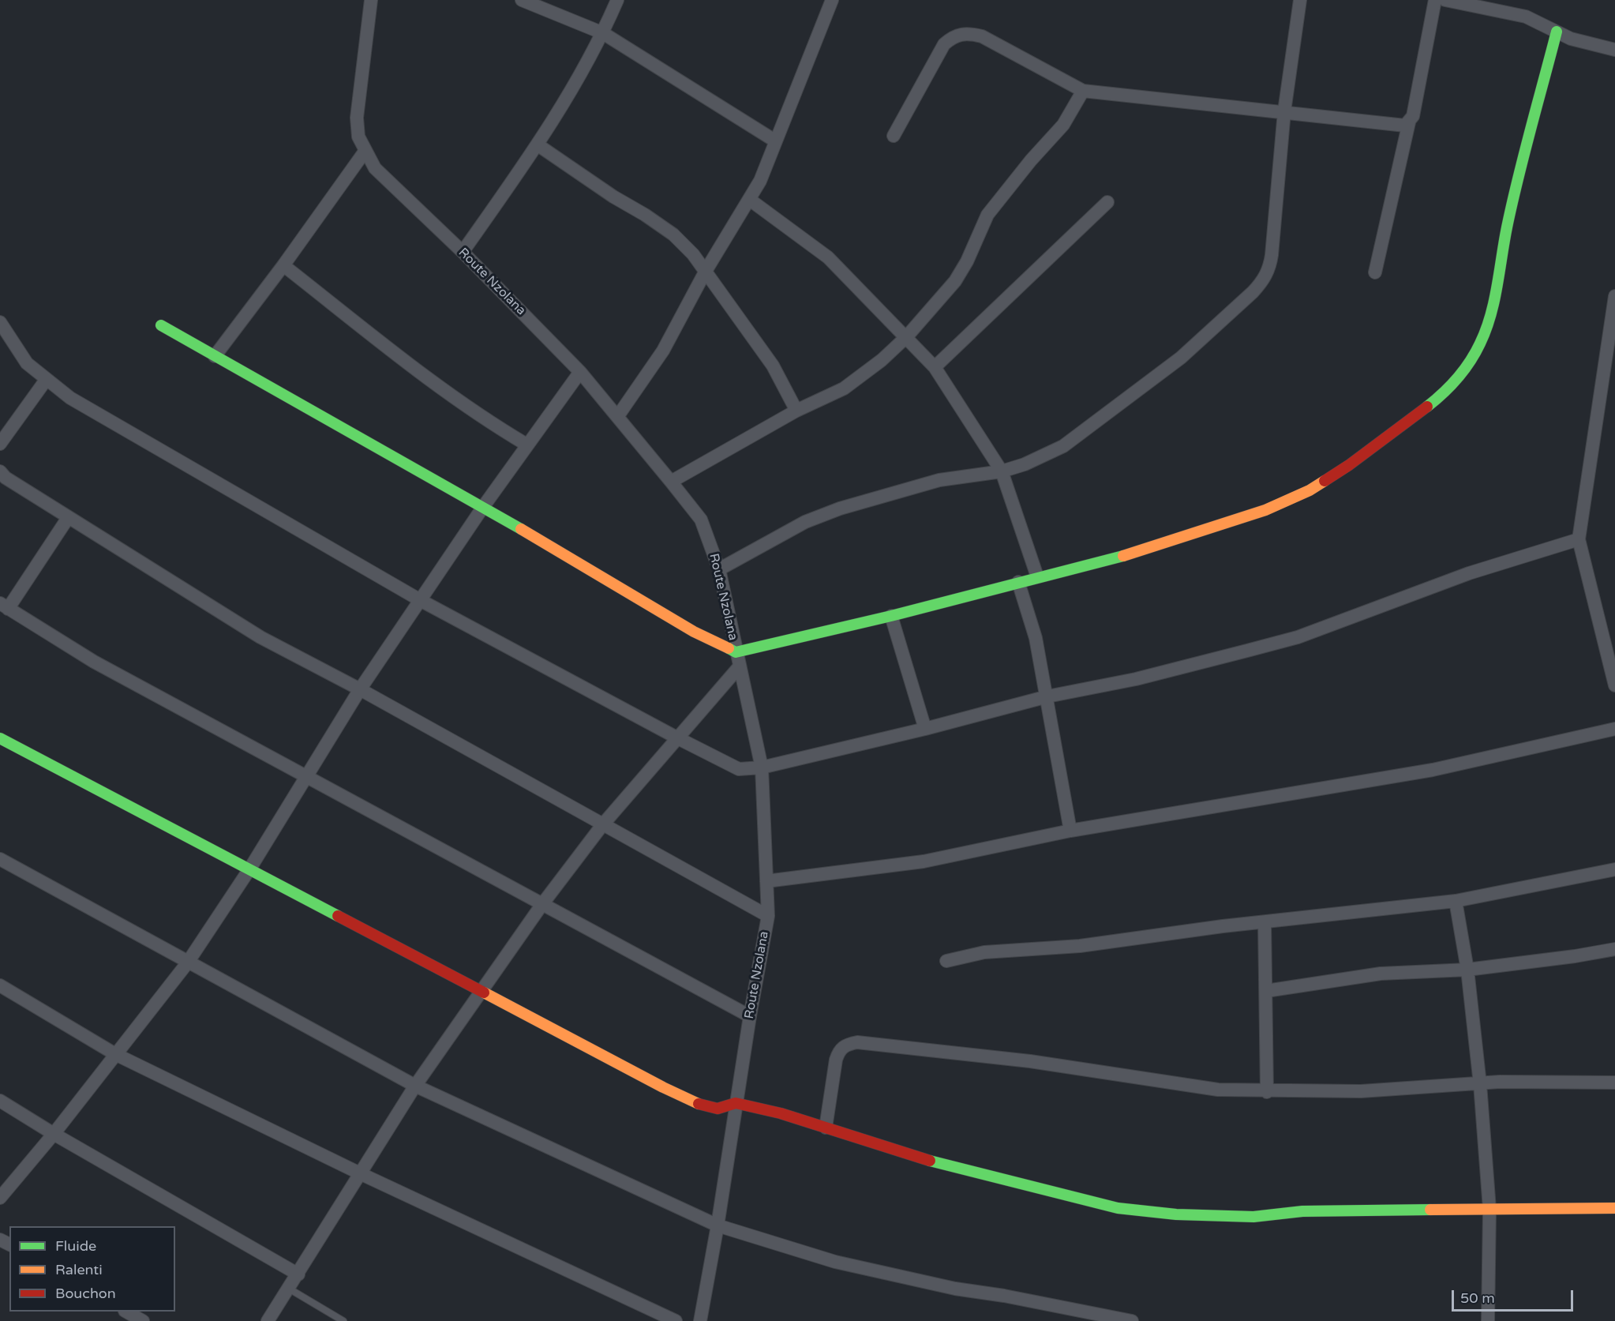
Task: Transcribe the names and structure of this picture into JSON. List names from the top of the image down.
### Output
{
  "streets": {
    "street": ["Route Nzolana"]
  },
  "legend": ["Fluide", "Ralenti", "Bouchon"],
  "scale_bar": "50 m"
}
